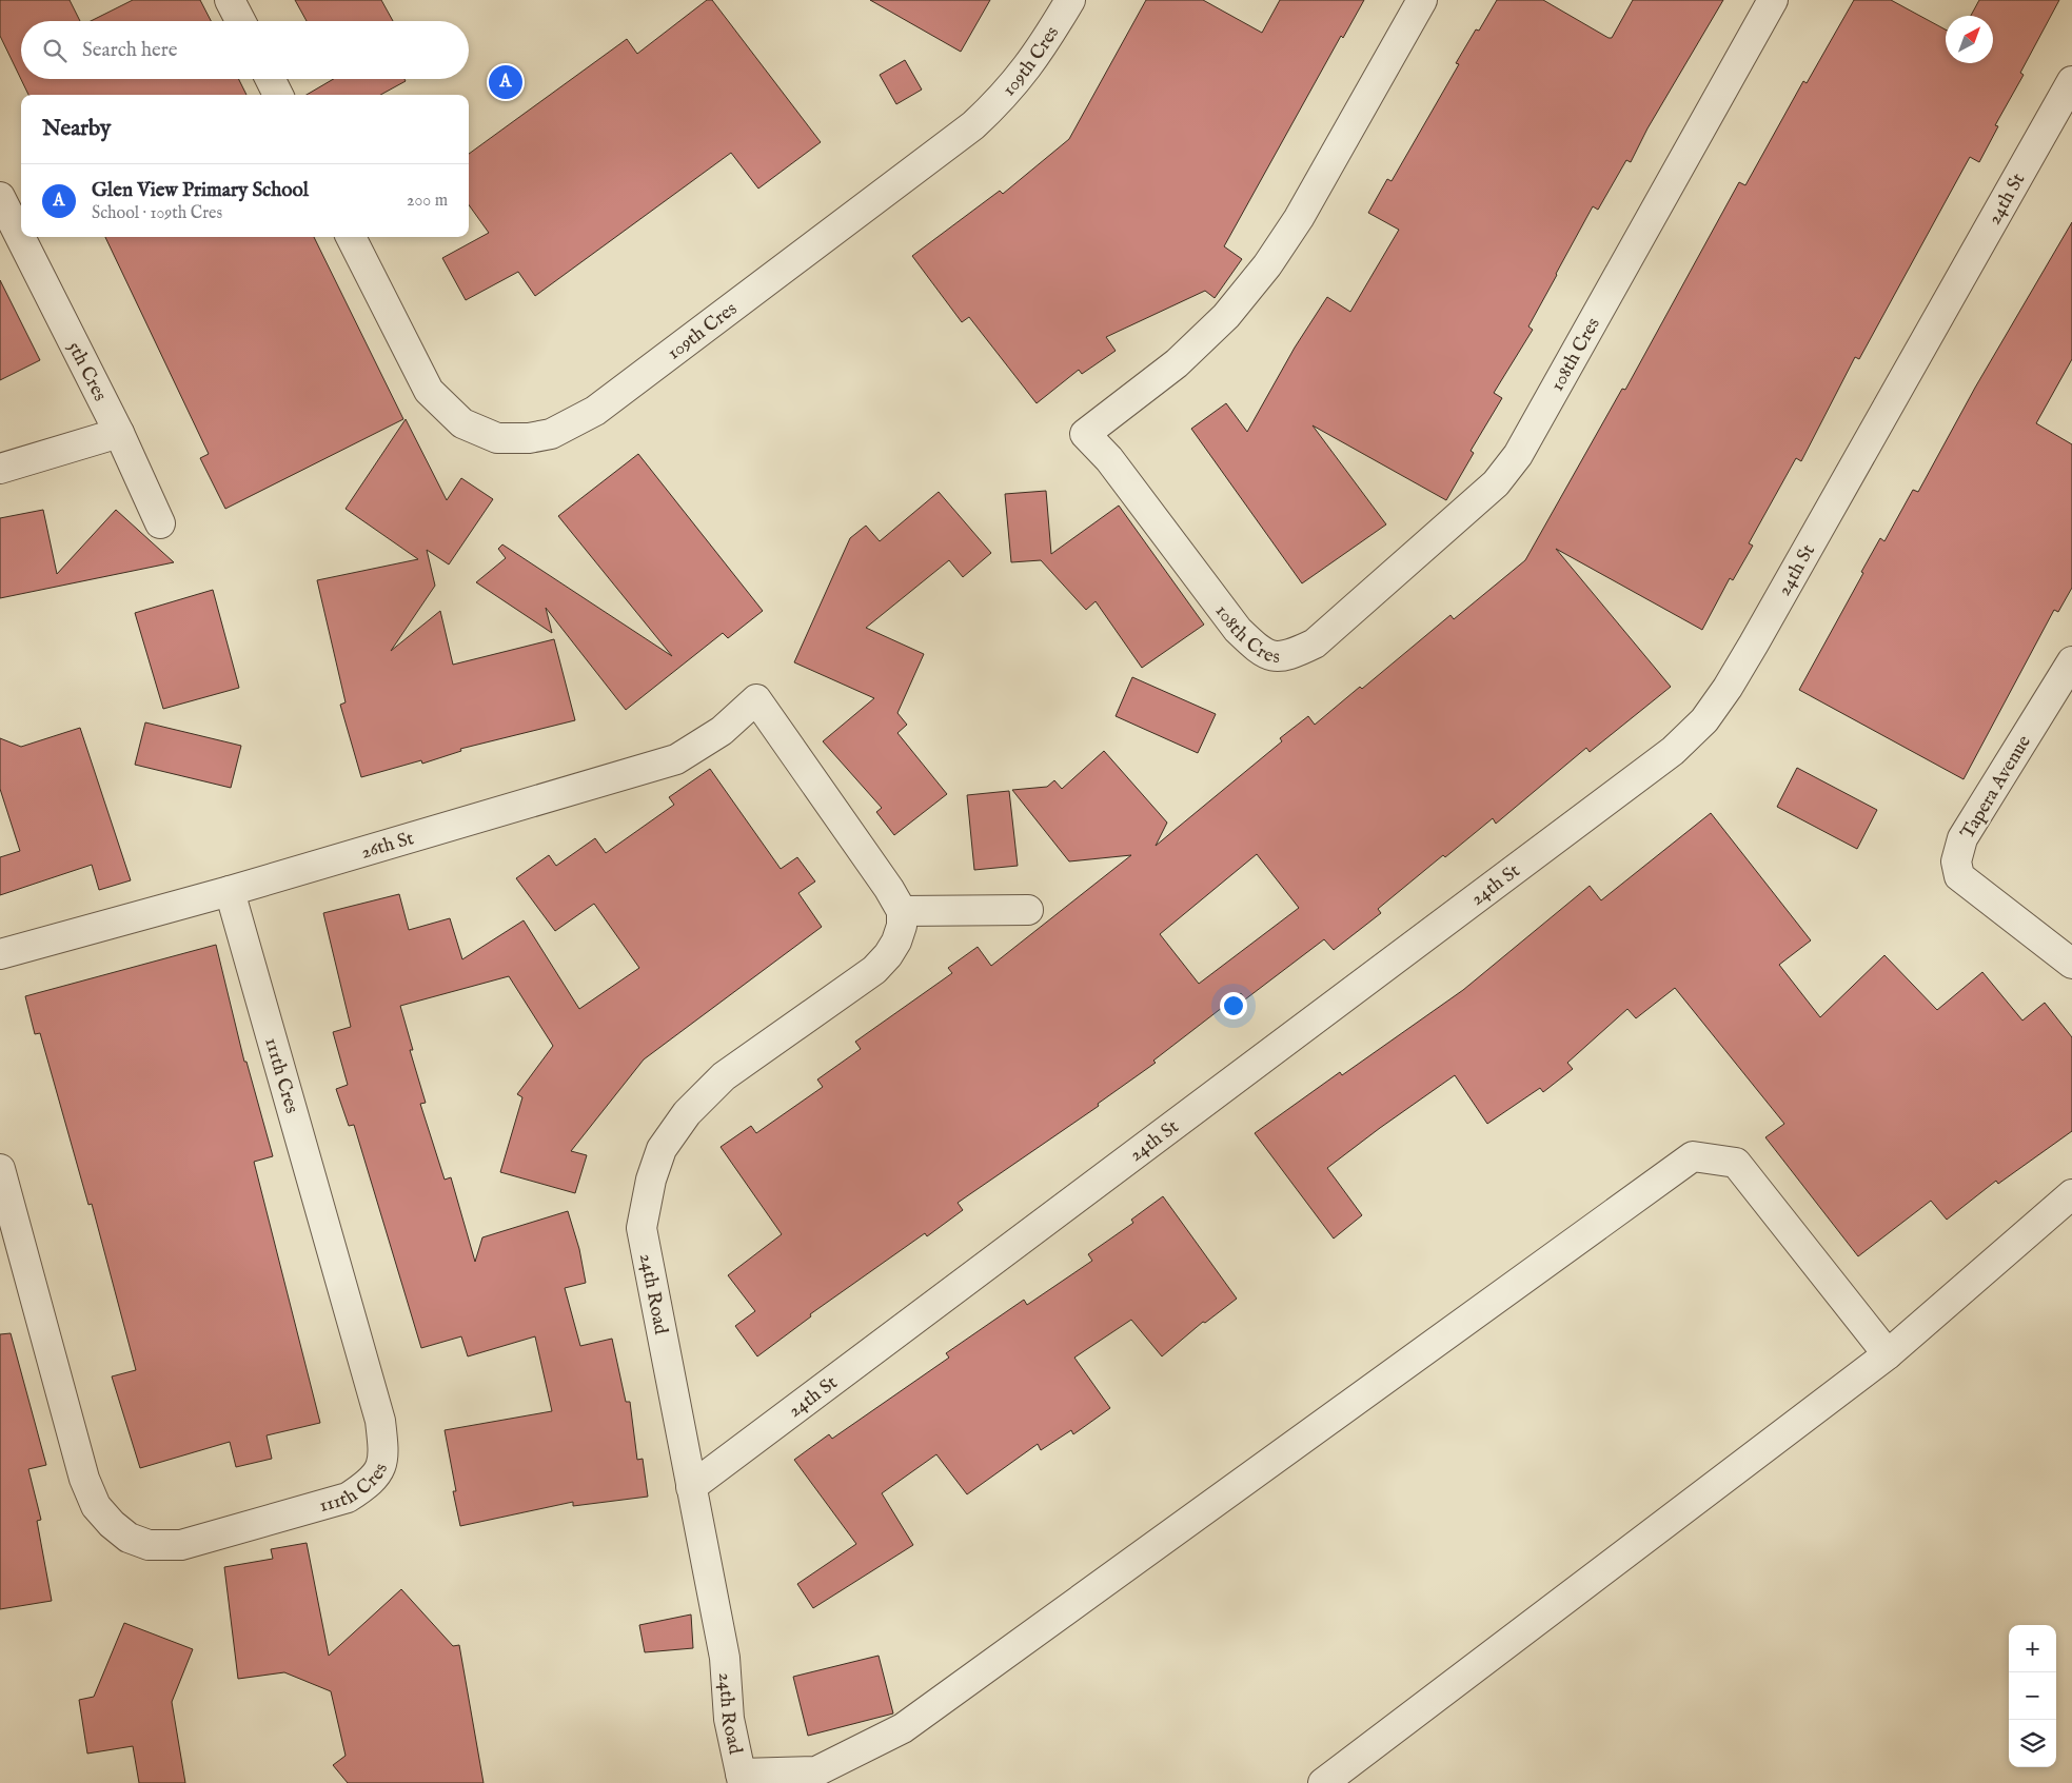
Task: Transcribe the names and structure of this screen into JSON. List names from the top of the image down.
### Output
{
  "streets": {
    "street": [
      "109th Cres",
      "24th St",
      "108th Cres",
      "5th Cres",
      "Tapera Avenue",
      "26th St",
      "111th Cres",
      "24th Road"
    ]
  },
  "crossings": [
    ["24th St", "24th Road"],
    ["26th St", "111th Cres"],
    ["26th St", "24th Road"]
  ],
  "north": "top right",
  "page": {
    "search": "Search here",
    "pins": "A",
    "heading": "Nearby",
    "list": [
      {
        "mark": "A",
        "name": "Glen View Primary School",
        "note": "School · 109th Cres",
        "value": "200 m"
      }
    ],
    "map_buttons": ["+", "−"]
  }
}
